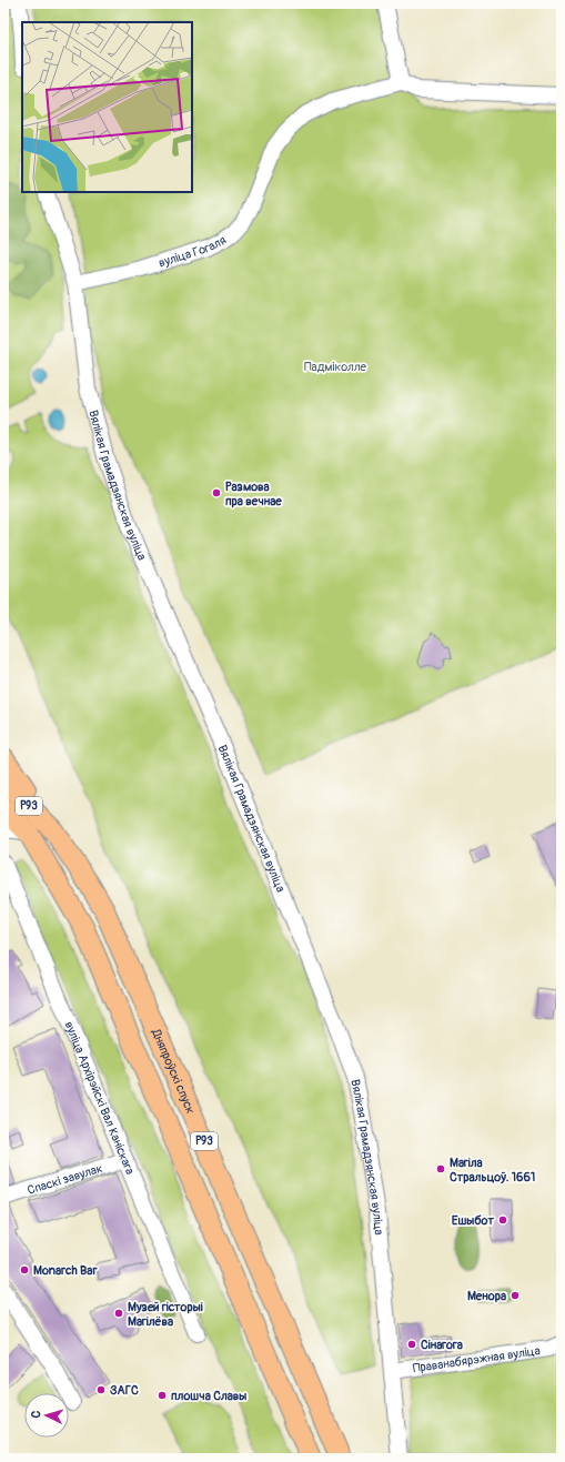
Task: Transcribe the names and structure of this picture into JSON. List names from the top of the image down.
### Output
{
  "streets": {
    "main road": ["Р93", "Дняпроўскі спуск"],
    "street": [
      "вуліца Гогаля",
      "Вялікая Грамадзянская вуліца",
      "вуліца Архірэйскі Вал Каніскага",
      "Спаскі завулак",
      "Праванабярэжная вуліца"
    ]
  },
  "crossings": [
    ["вуліца Гогаля", "Вялікая Грамадзянская вуліца"],
    ["Вялікая Грамадзянская вуліца", "Праванабярэжная вуліца"],
    ["вуліца Архірэйскі Вал Каніскага", "Спаскі завулак"]
  ],
  "parks": ["Падміколле"],
  "places": [
    "Размова пра вечнае",
    "Магіла Стральцоў. 1661",
    "Ешыбот",
    "Monarch Bar",
    "Менора",
    "Музей гісторыі Магілёва",
    "Сінагога",
    "ЗАГС",
    "плошча Славы"
  ],
  "north": "left"
}
